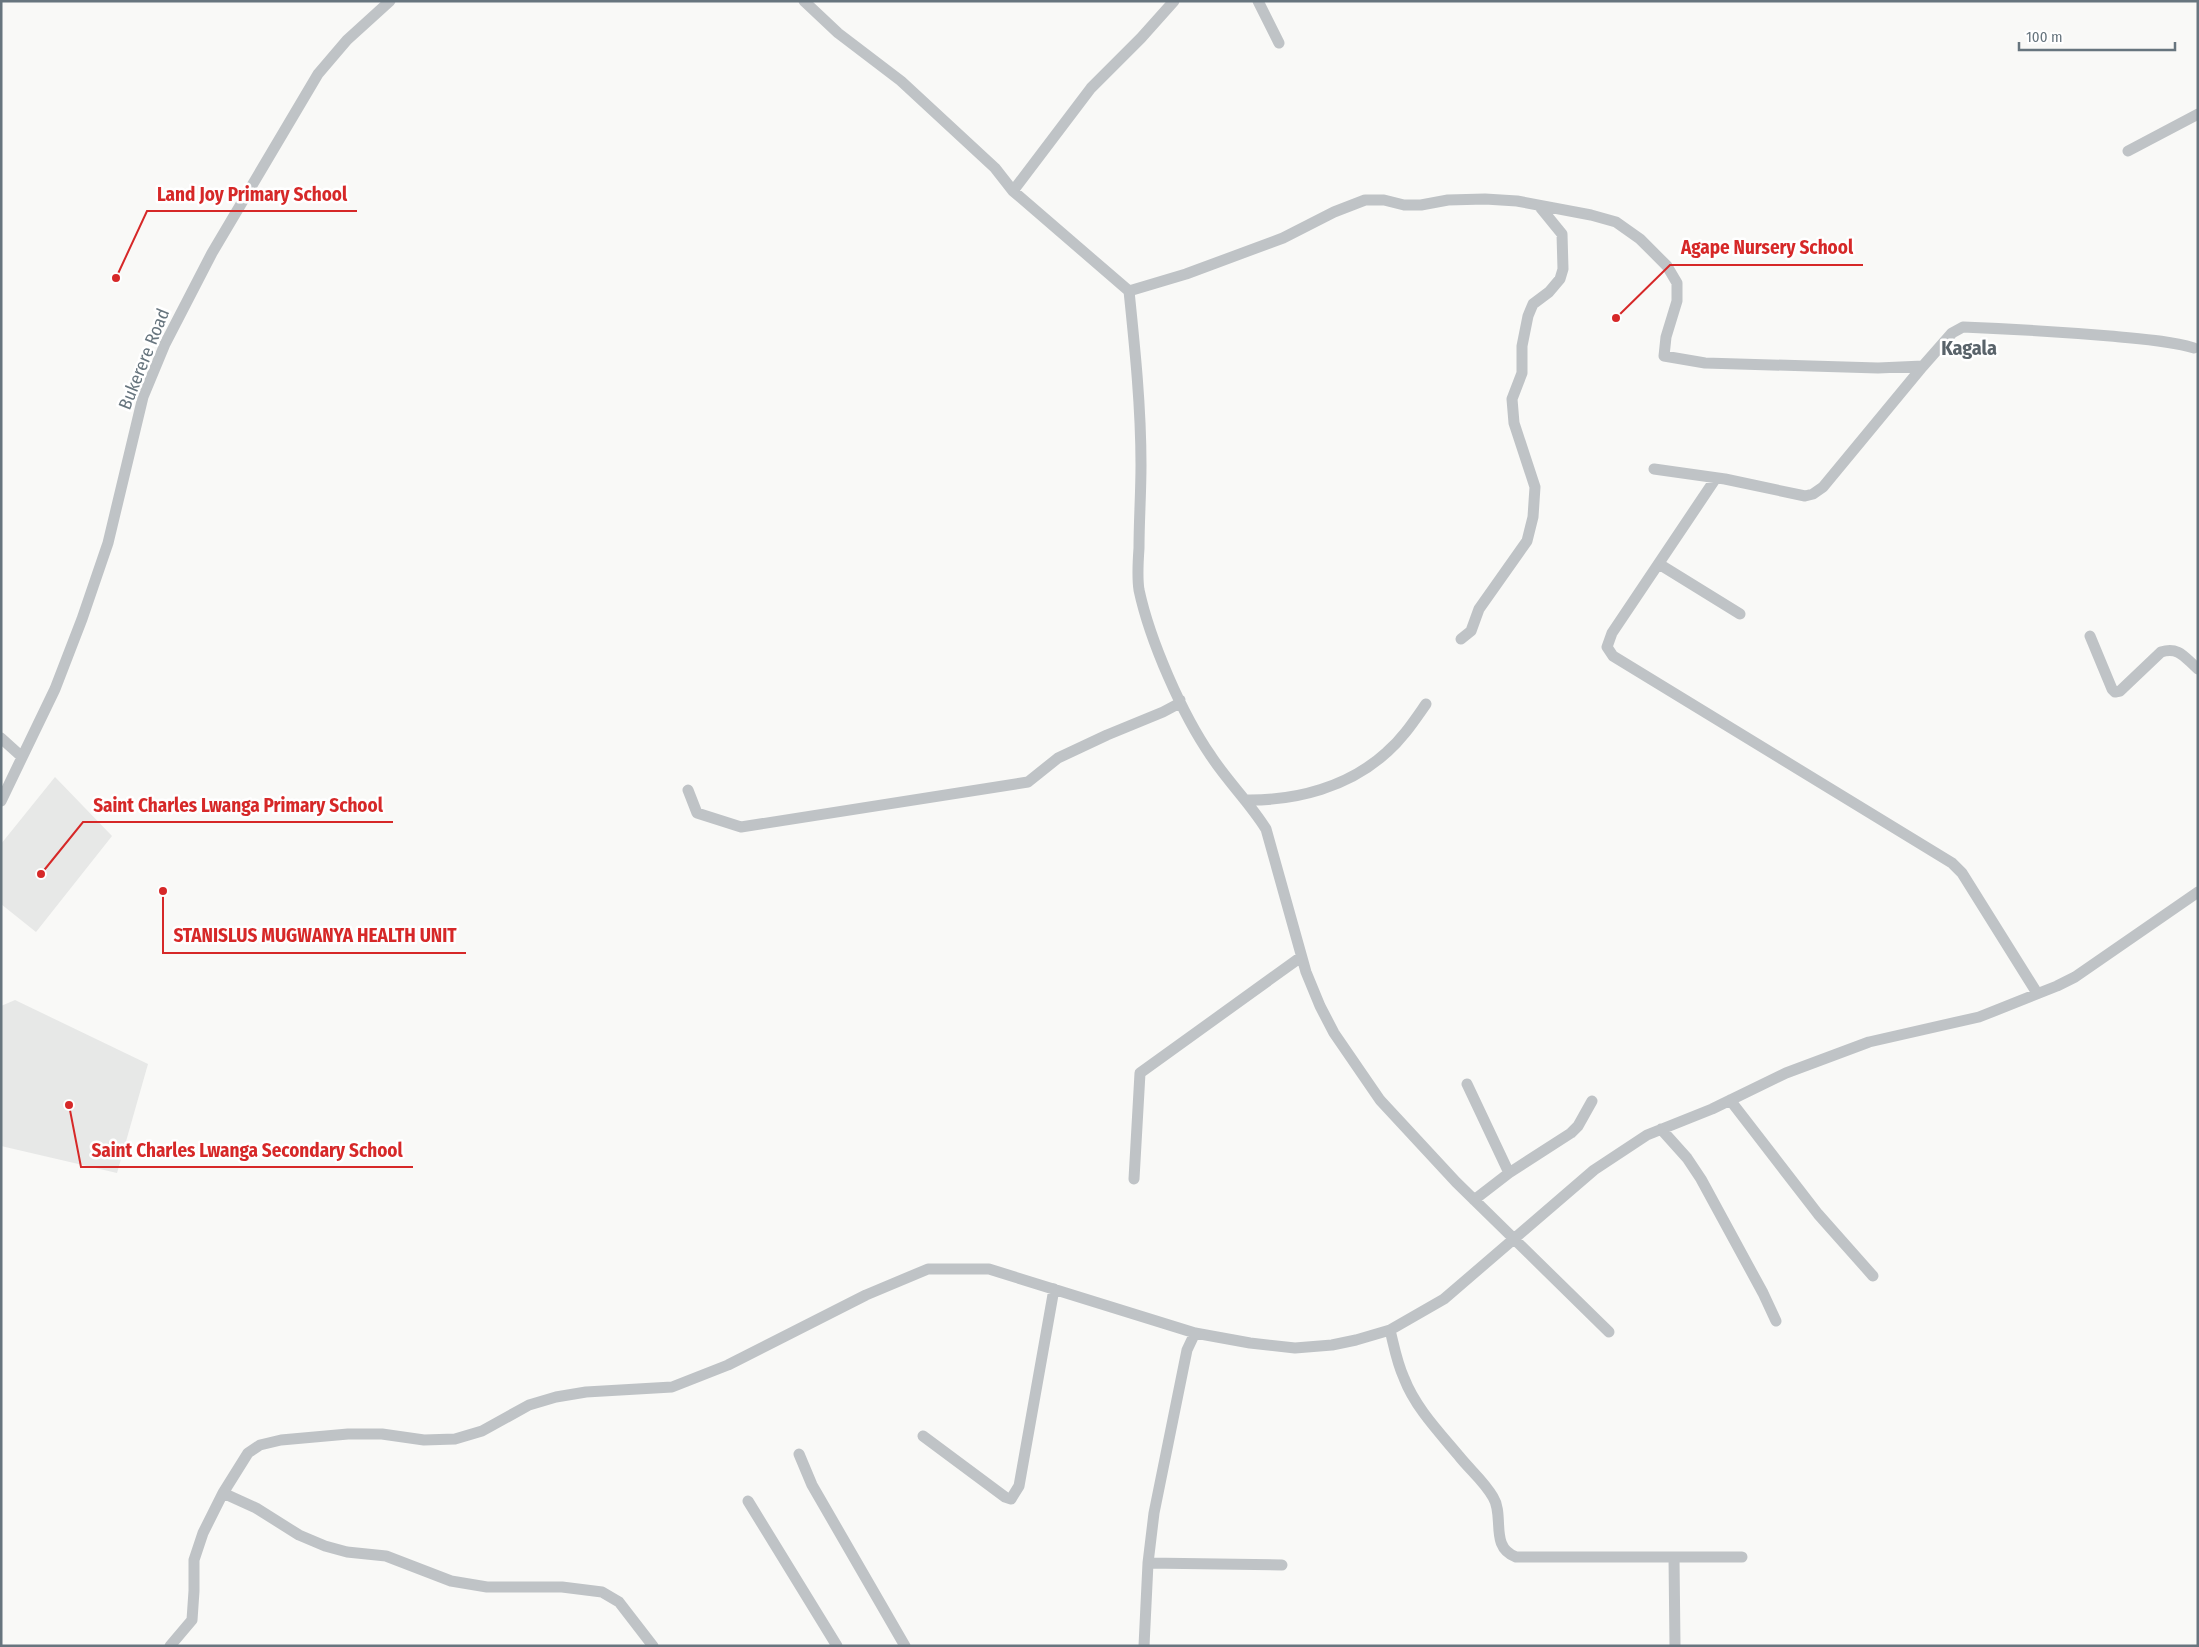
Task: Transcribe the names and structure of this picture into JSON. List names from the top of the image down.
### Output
{
  "streets": {
    "street": ["Bukerere Road"]
  },
  "districts": ["Kagala"],
  "places": [
    "Land Joy Primary School",
    "Agape Nursery School",
    "Saint Charles Lwanga Primary School",
    "STANISLUS MUGWANYA HEALTH UNIT",
    "Saint Charles Lwanga Secondary School"
  ],
  "scale_bar": "100 m"
}
